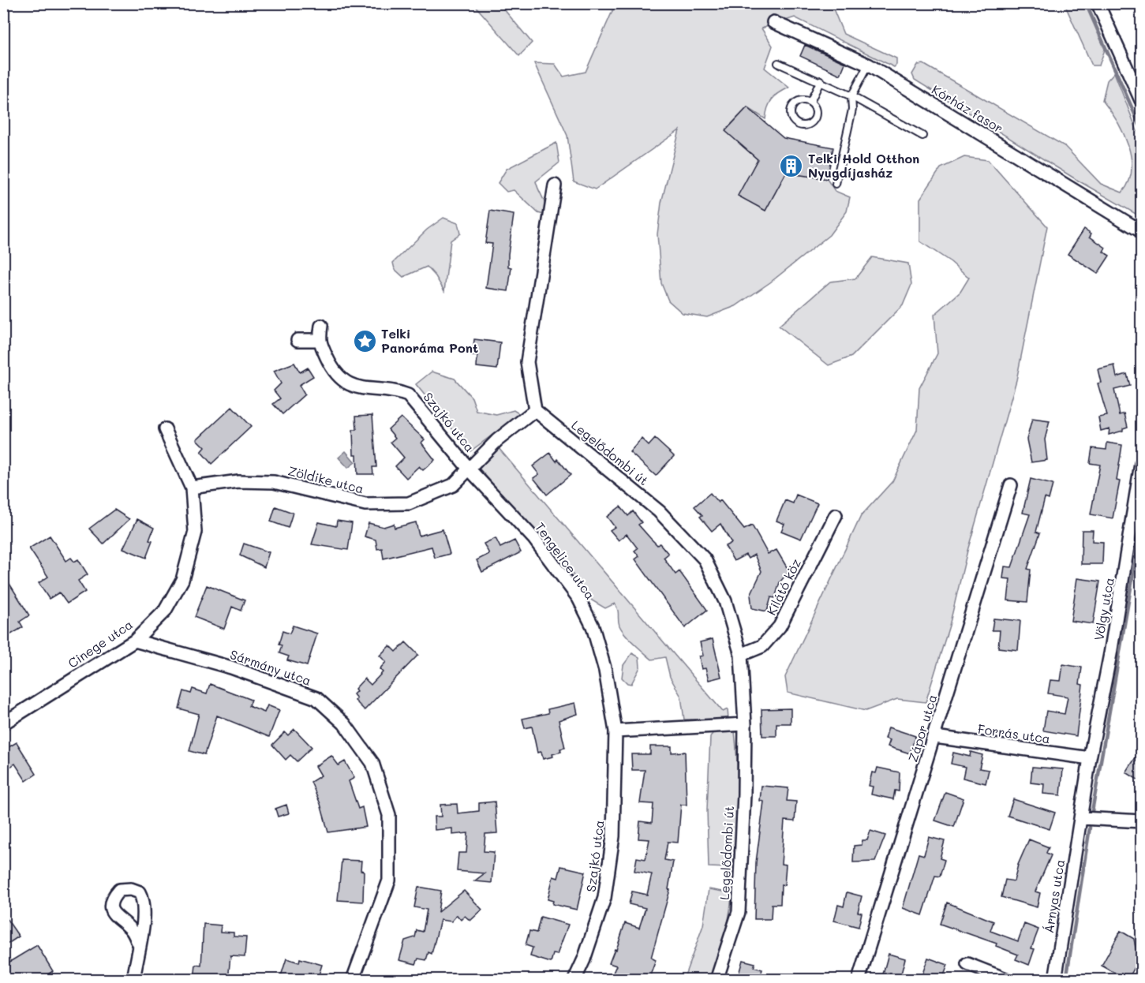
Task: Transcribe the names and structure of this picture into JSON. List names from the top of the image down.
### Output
{
  "streets": {
    "street": [
      "Kórház fasor",
      "Szajkó utca",
      "Legelődombi út",
      "Zöldike utca",
      "Tengelice utca",
      "Kilátó köz",
      "Völgy utca",
      "Cinege utca",
      "Sármány utca",
      "Zápor utca",
      "Forrás utca",
      "Árnyas utca"
    ]
  },
  "crossings": [
    ["Szajkó utca", "Zöldike utca"],
    ["Szajkó utca", "Tengelice utca"],
    ["Legelődombi út", "Zöldike utca"],
    ["Legelődombi út", "Kilátó köz"],
    ["Zöldike utca", "Tengelice utca"],
    ["Zöldike utca", "Cinege utca"],
    ["Völgy utca", "Forrás utca"],
    ["Völgy utca", "Árnyas utca"],
    ["Cinege utca", "Sármány utca"],
    ["Zápor utca", "Forrás utca"],
    ["Forrás utca", "Árnyas utca"]
  ],
  "places": {
    "building": ["Telki Hold Otthon Nyugdíjasház"],
    "place": ["Telki Panoráma Pont"]
  }
}
